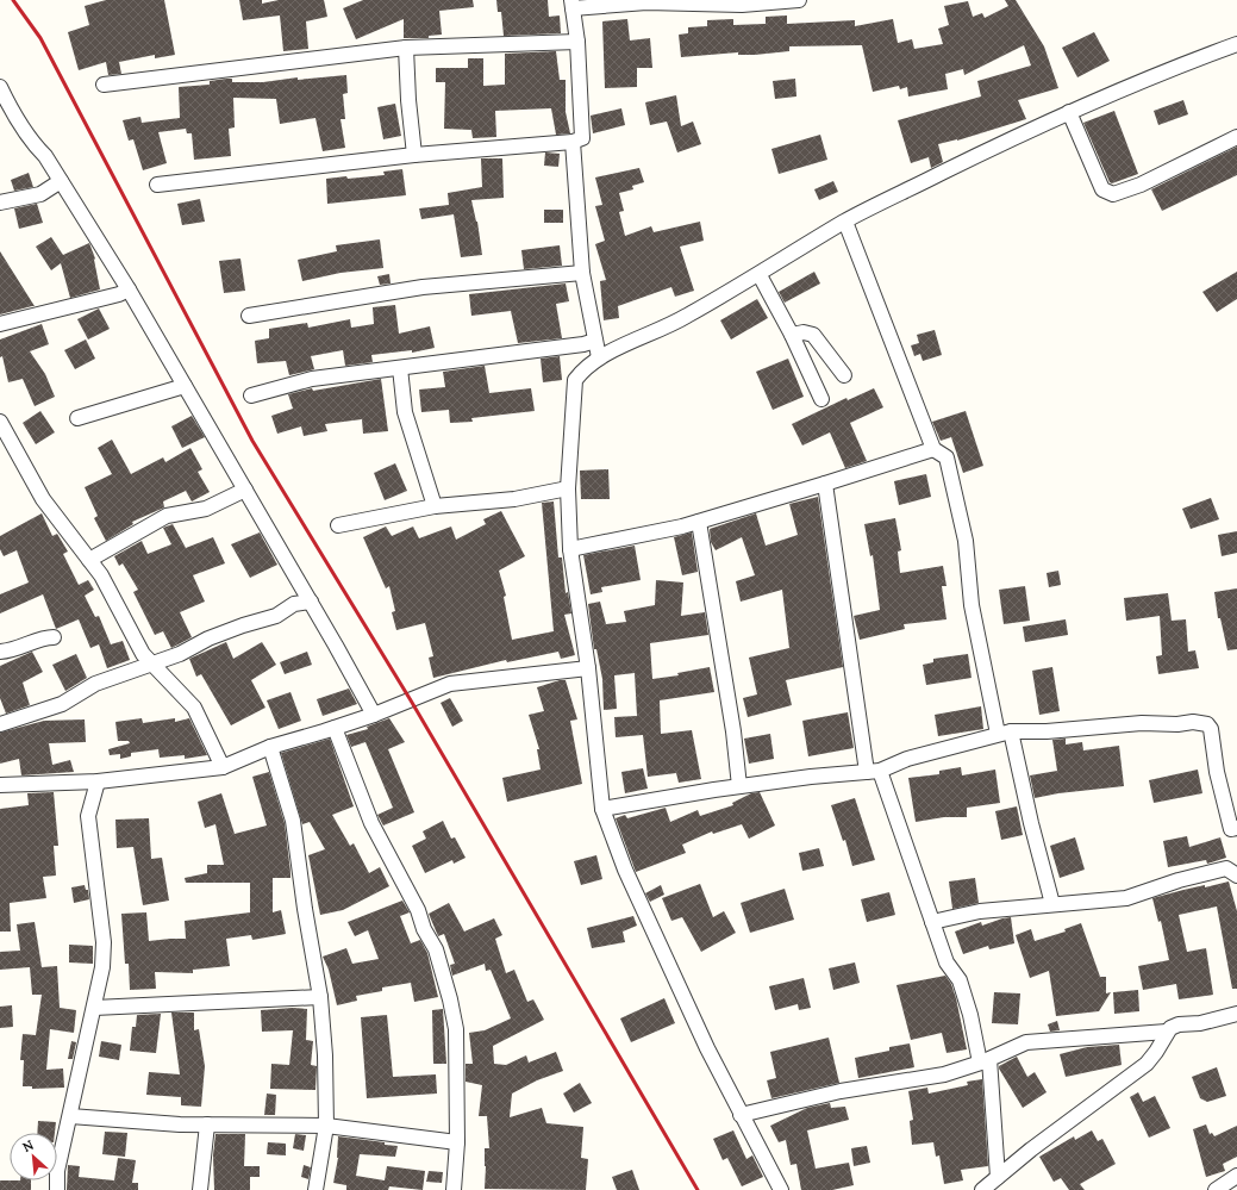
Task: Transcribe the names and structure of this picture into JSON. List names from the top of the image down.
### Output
{
  "north": "top left"
}
